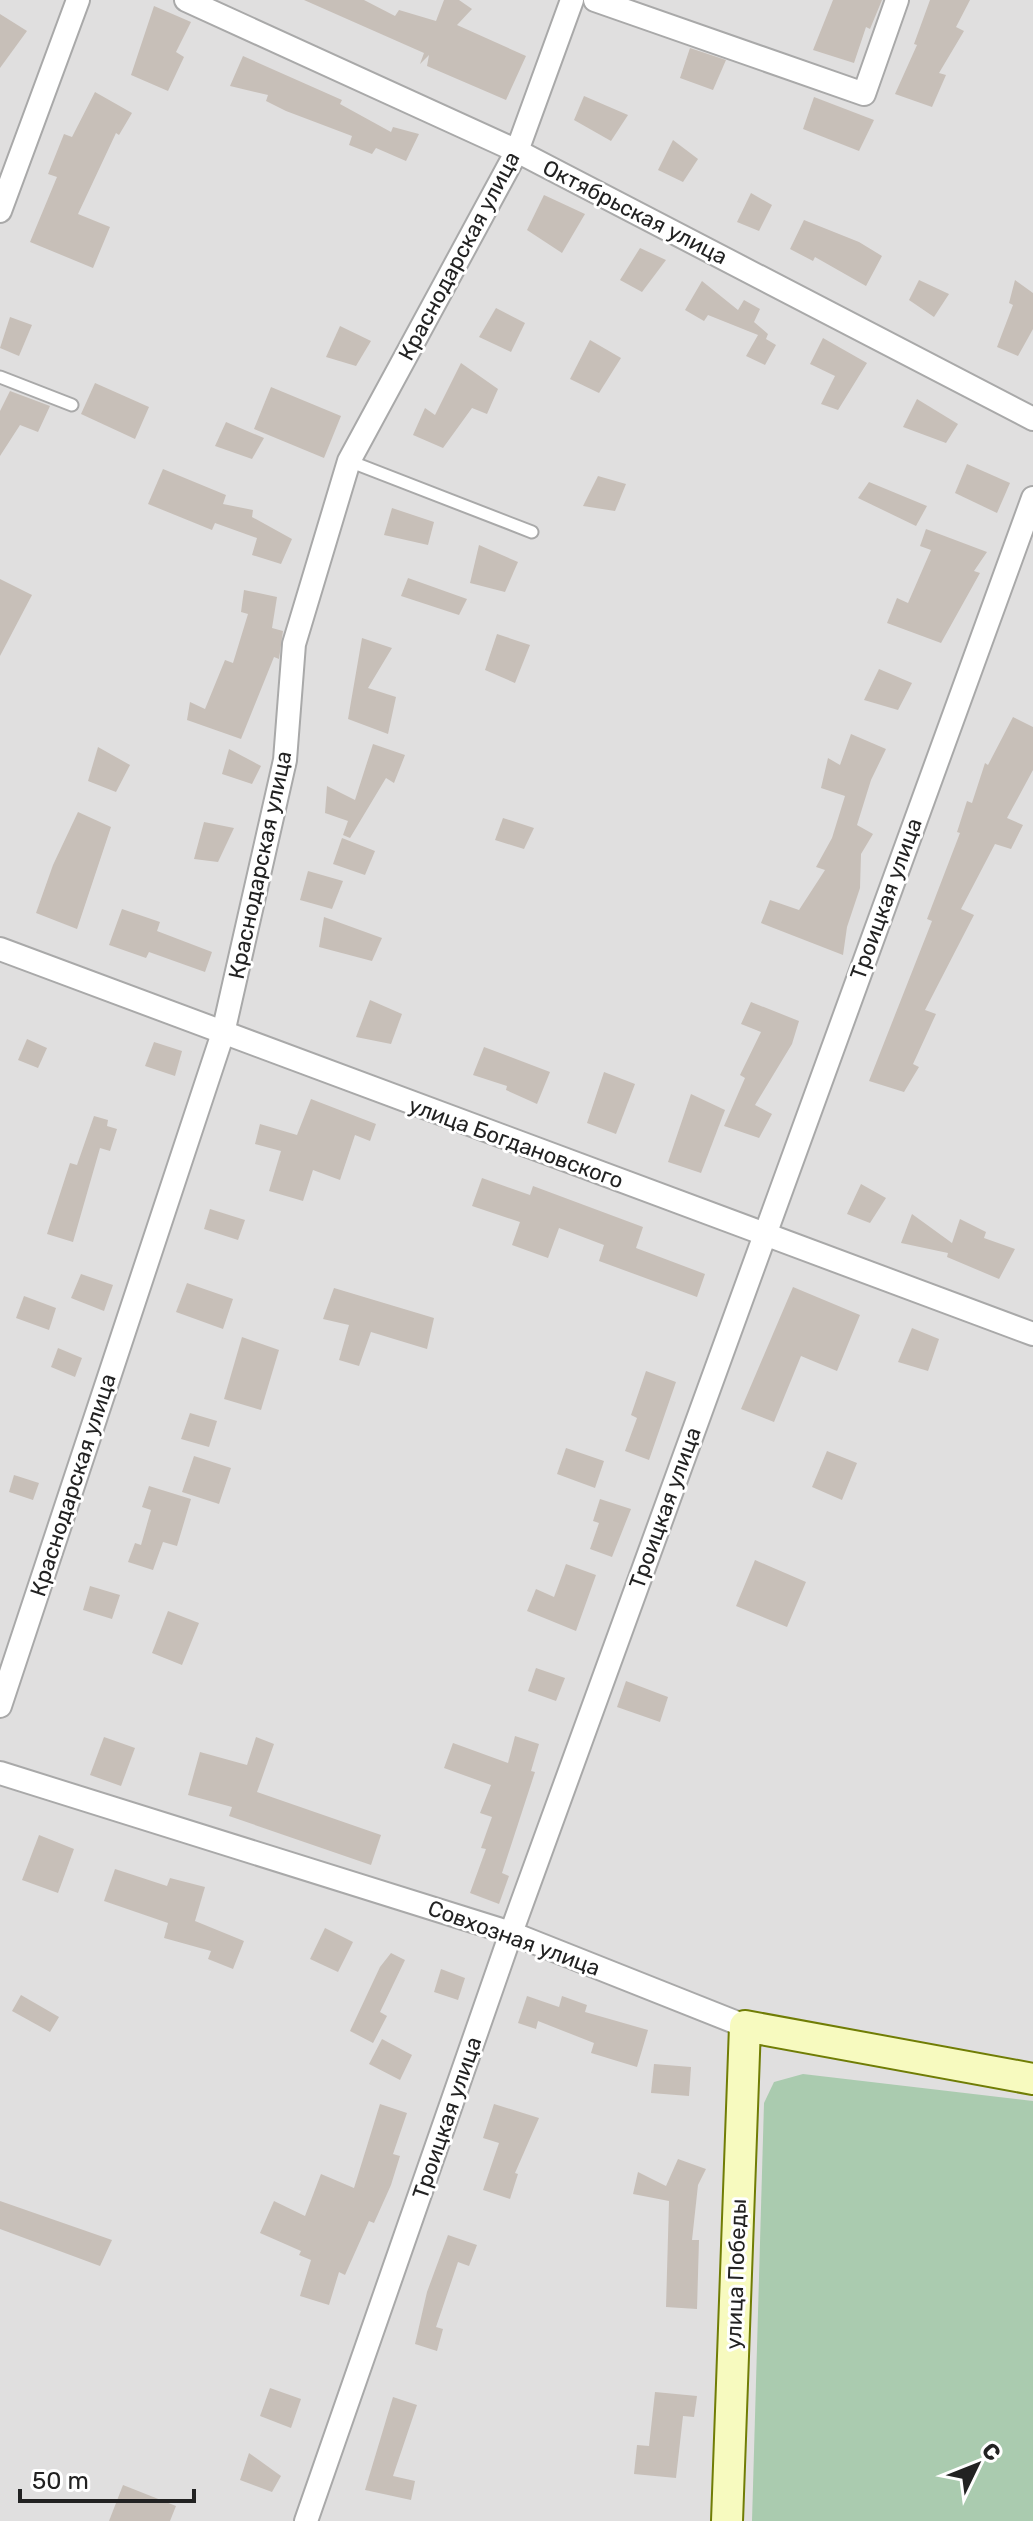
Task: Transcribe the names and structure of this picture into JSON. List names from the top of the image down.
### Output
{
  "streets": {
    "street": [
      "Октябрьская улица",
      "Краснодарская улица",
      "Троицкая улица",
      "улица Богдановского",
      "Совхозная улица",
      "улица Победы"
    ]
  },
  "crossings": [
    ["Октябрьская улица", "Краснодарская улица"],
    ["Краснодарская улица", "улица Богдановского"],
    ["Троицкая улица", "улица Богдановского"],
    ["Троицкая улица", "Совхозная улица"],
    ["Совхозная улица", "улица Победы"]
  ],
  "scale_bar": "50 m",
  "north": "top right"
}
